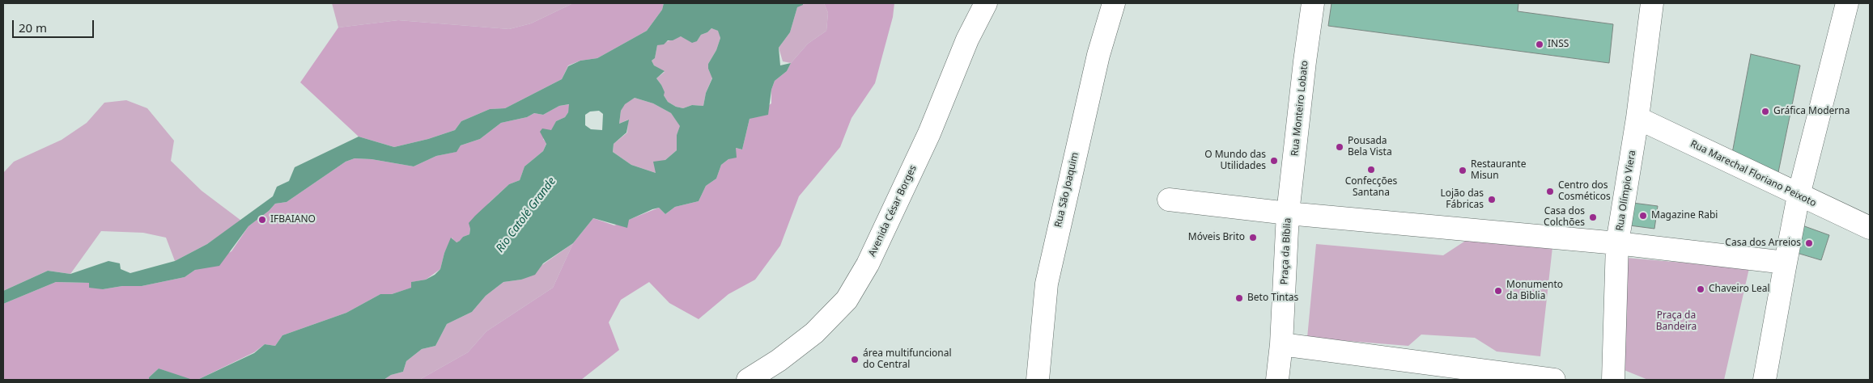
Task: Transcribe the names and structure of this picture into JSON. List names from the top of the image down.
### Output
{
  "streets": {
    "street": [
      "Rua Monteiro Lobato",
      "Rua Marechal Floriano Peixoto",
      "Rua São Joaquim",
      "Rua Olímpio Viera",
      "Avenida César Borges",
      "Praça da Bíblia"
    ]
  },
  "crossings": [
    ["Rua Monteiro Lobato", "Praça da Bíblia"],
    ["Rua Marechal Floriano Peixoto", "Rua Olímpio Viera"],
    ["Rua Olímpio Viera", "Praça da Bíblia"]
  ],
  "water": ["Rio Catolé Grande"],
  "parks": ["Praça da Bandeira"],
  "places": [
    "INSS",
    "Gráfica Moderna",
    "Pousada Bela Vista",
    "O Mundo das Utilidades",
    "Confecções Santana",
    "Restaurante Misun",
    "Centro dos Cosméticos",
    "Lojão das Fábricas",
    "Magazine Rabi",
    "Casa dos Colchões",
    "IFBAIANO",
    "Móveis Brito",
    "Casa dos Arreios",
    "Chaveiro Leal",
    "Monumento da Bìblia",
    "Beto Tintas",
    "área multifuncional do Central"
  ],
  "scale_bar": "20 m"
}
